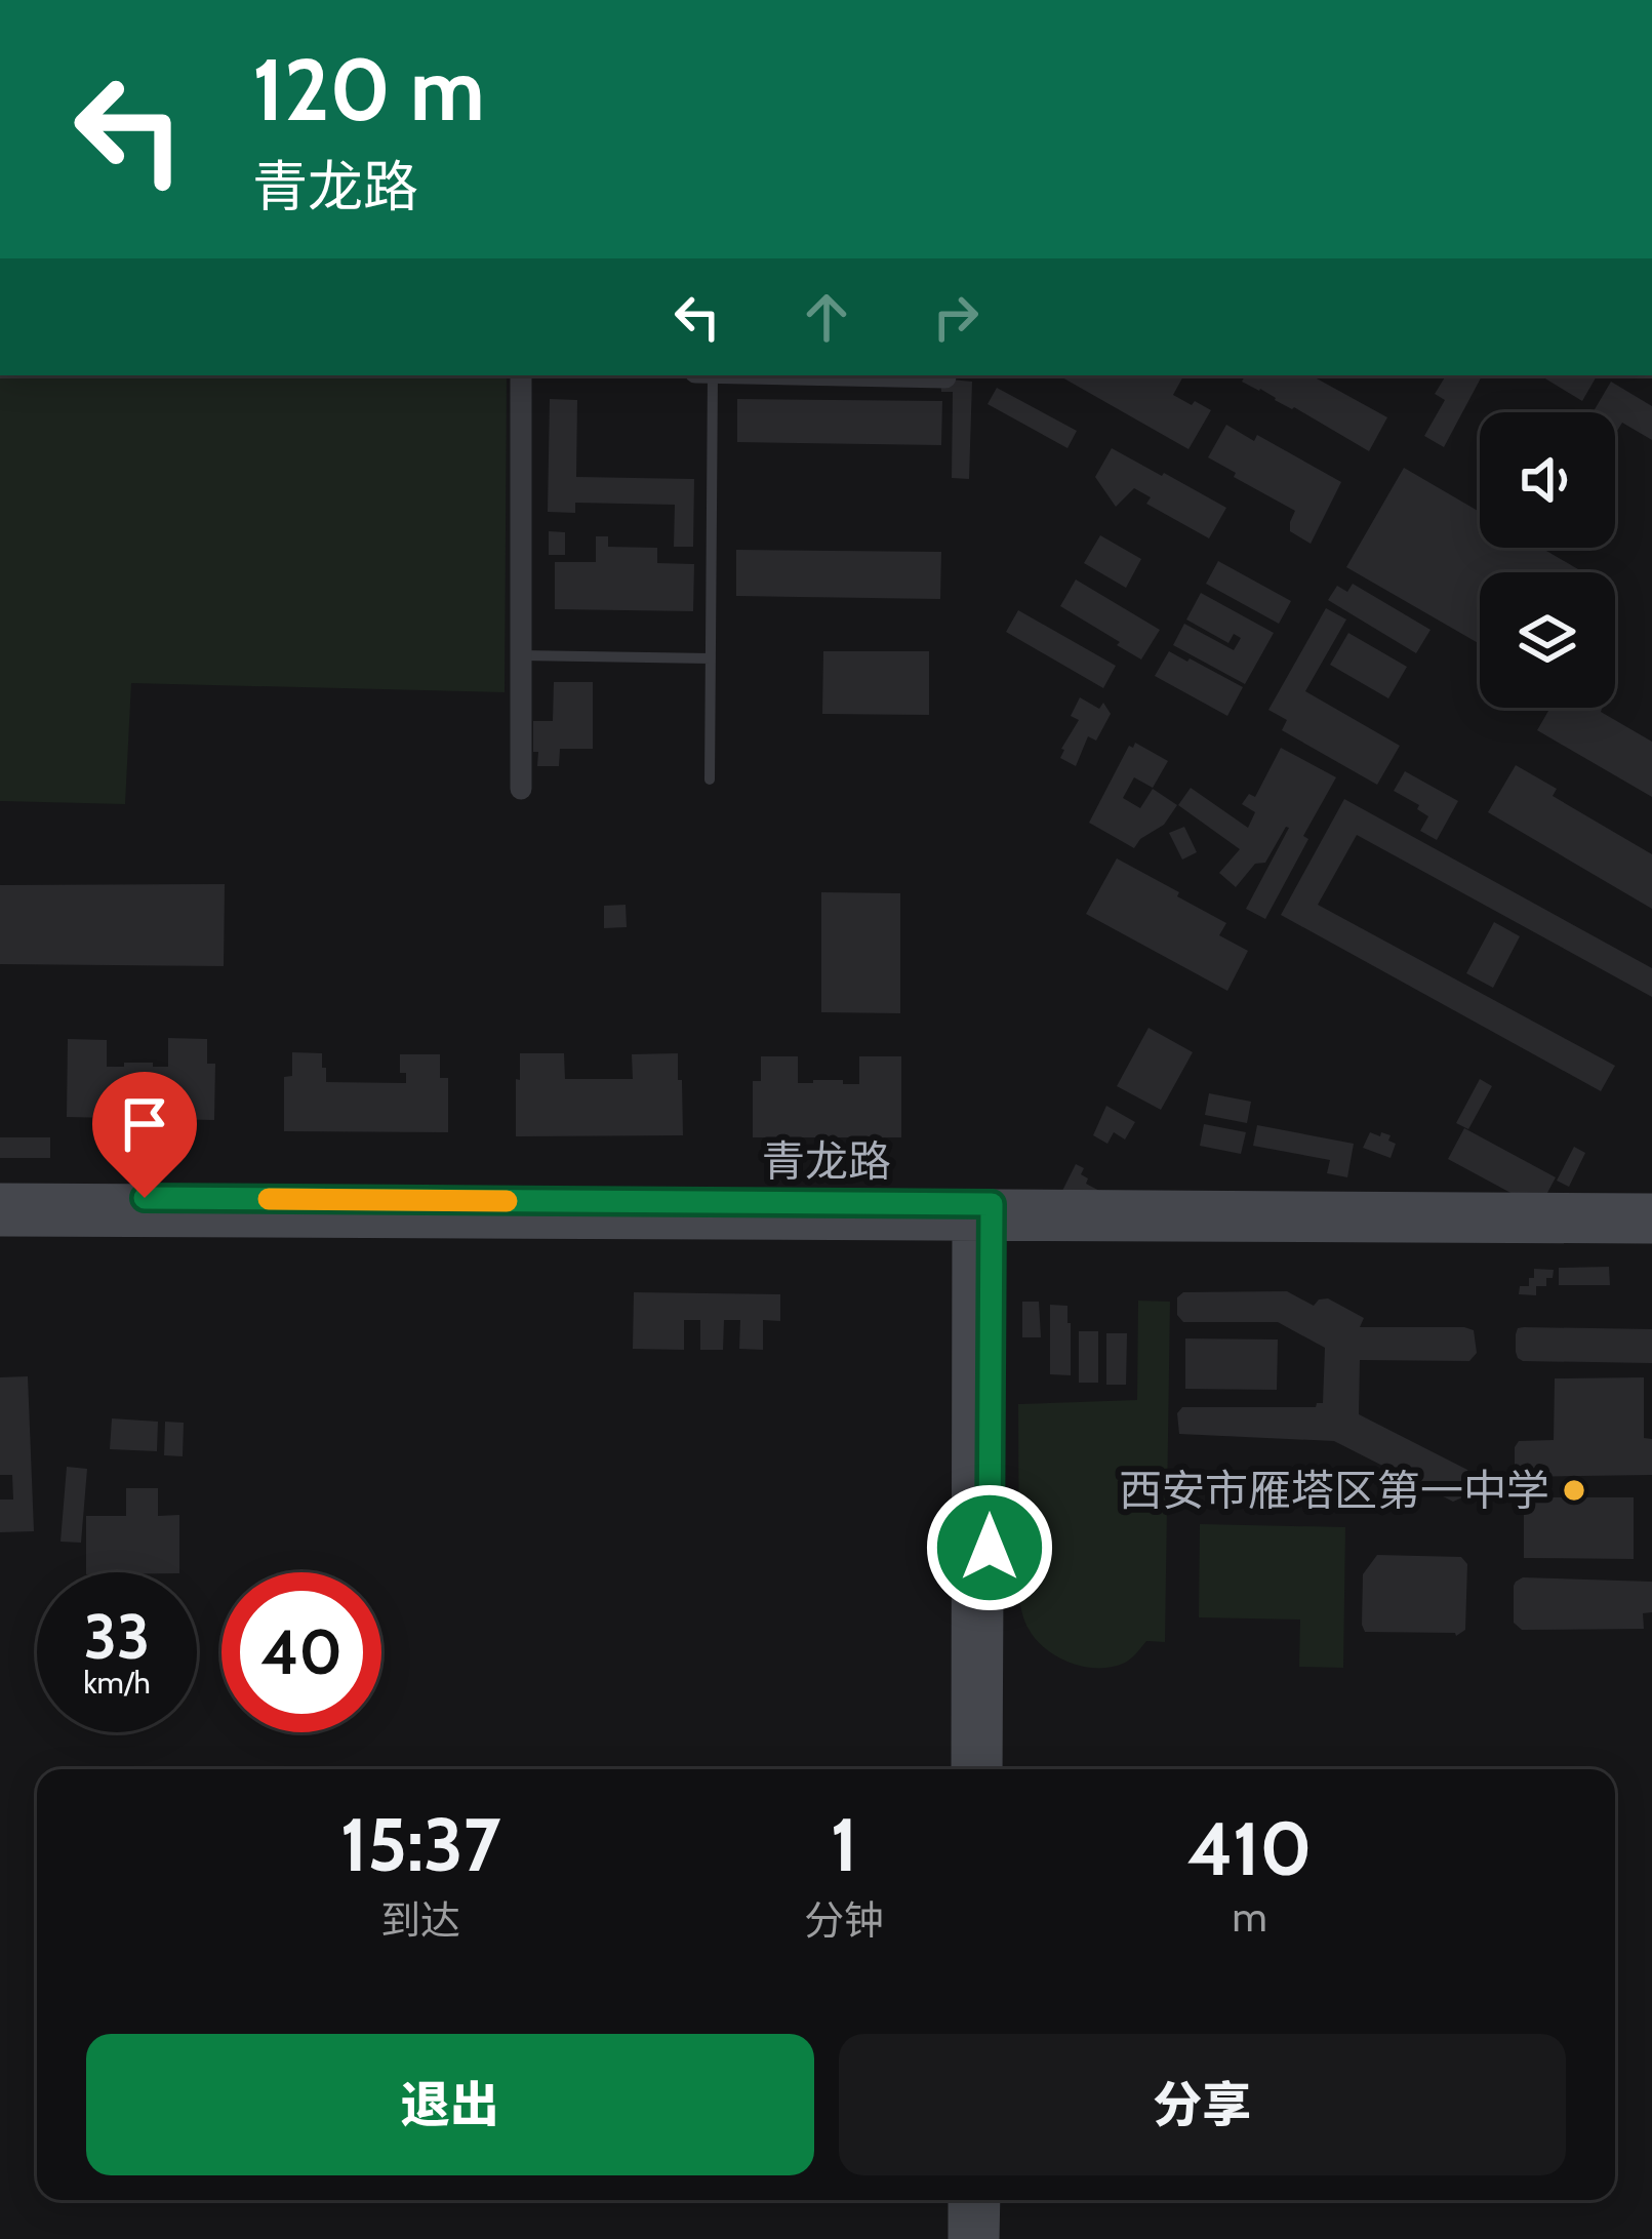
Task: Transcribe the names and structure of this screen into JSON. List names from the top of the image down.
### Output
{
  "streets": {
    "street": ["青龙路"]
  },
  "places": ["西安市雁塔区第一中学"],
  "page": {
    "turn": ["120 m", "青龙路"],
    "speed": "33 km/h",
    "limit": "40",
    "eta": [
      "15:37",
      "到达",
      "1",
      "分钟",
      "410",
      "m"
    ],
    "buttons": ["退出", "分享"]
  }
}
